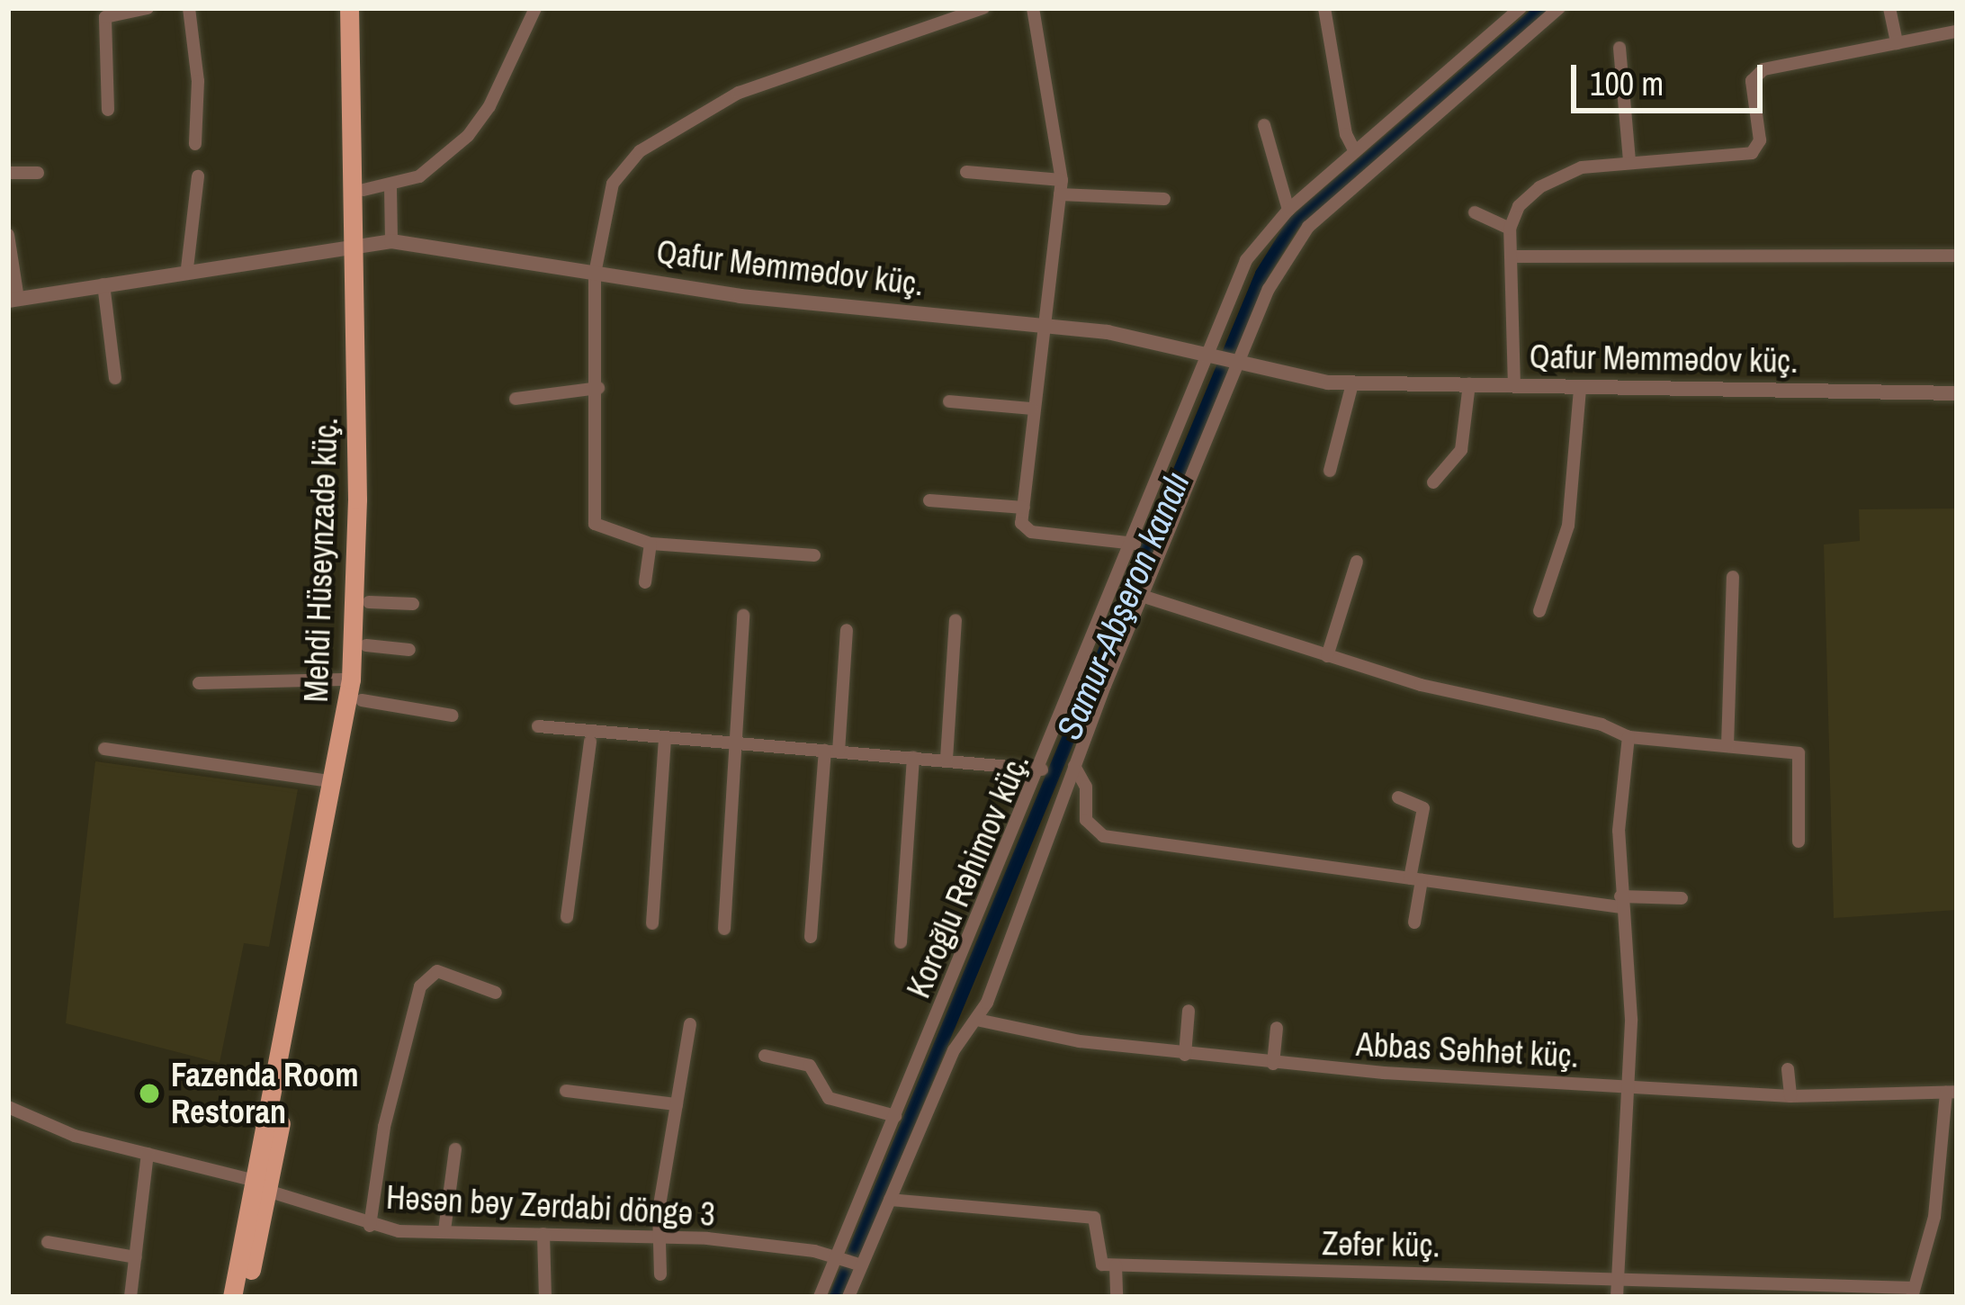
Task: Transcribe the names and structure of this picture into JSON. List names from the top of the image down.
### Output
{
  "streets": {
    "main road": ["Mehdi Hüseynzadə küç."],
    "street": [
      "Qafur Məmmədov küç.",
      "Koroğlu Rəhimov küç.",
      "Abbas Səhhət küç.",
      "Həsən bəy Zərdabi döngə 3",
      "Zəfər küç."
    ]
  },
  "crossings": [
    ["Qafur Məmmədov küç.", "Mehdi Hüseynzadə küç."],
    ["Qafur Məmmədov küç.", "Koroğlu Rəhimov küç."],
    ["Mehdi Hüseynzadə küç.", "Həsən bəy Zərdabi döngə 3"],
    ["Koroğlu Rəhimov küç.", "Abbas Səhhət küç."],
    ["Koroğlu Rəhimov küç.", "Həsən bəy Zərdabi döngə 3"]
  ],
  "water": ["Samur-Abşeron kanalı"],
  "places": ["Fazenda Room Restoran"],
  "scale_bar": "100 m"
}
